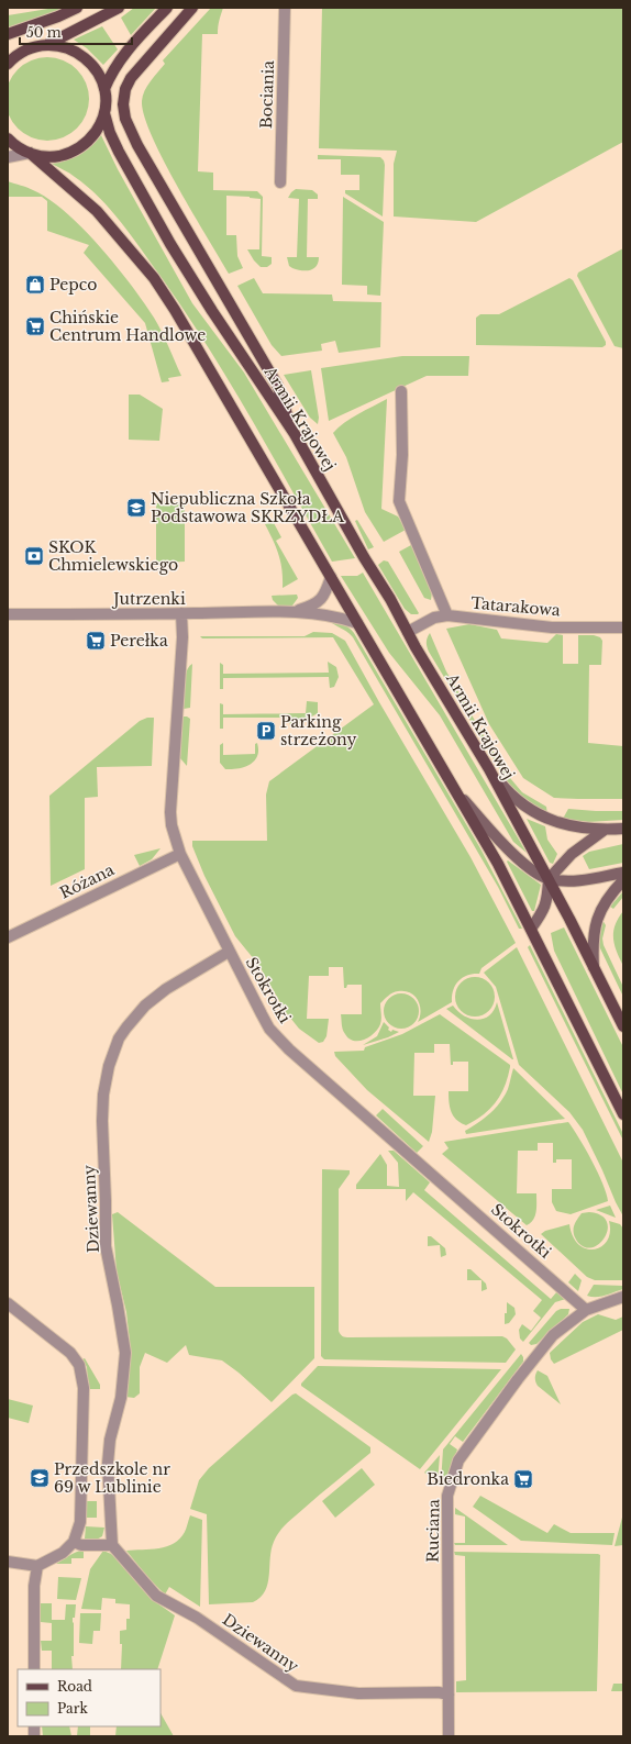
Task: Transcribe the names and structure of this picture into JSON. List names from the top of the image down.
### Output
{
  "streets": {
    "main road": ["Armii Krajowej"],
    "street": [
      "Bociania",
      "Jutrzenki",
      "Tatarakowa",
      "Różana",
      "Stokrotki",
      "Dziewanny",
      "Ruciana"
    ]
  },
  "crossings": [
    ["Armii Krajowej", "Tatarakowa"],
    ["Jutrzenki", "Stokrotki"],
    ["Różana", "Stokrotki"],
    ["Stokrotki", "Dziewanny"],
    ["Stokrotki", "Ruciana"],
    ["Dziewanny", "Ruciana"]
  ],
  "places": {
    "shop": ["Pepco"],
    "supermarket": ["Chińskie Centrum Handlowe", "Perełka", "Biedronka"],
    "school or university": ["Niepubliczna Szkoła Podstawowa SKRZYDŁA", "Przedszkole nr 69 w Lublinie"],
    "bank": ["SKOK Chmielewskiego"],
    "parking": ["Parking strzeżony"]
  },
  "legend": ["Road", "Park"],
  "scale_bar": "50 m"
}
